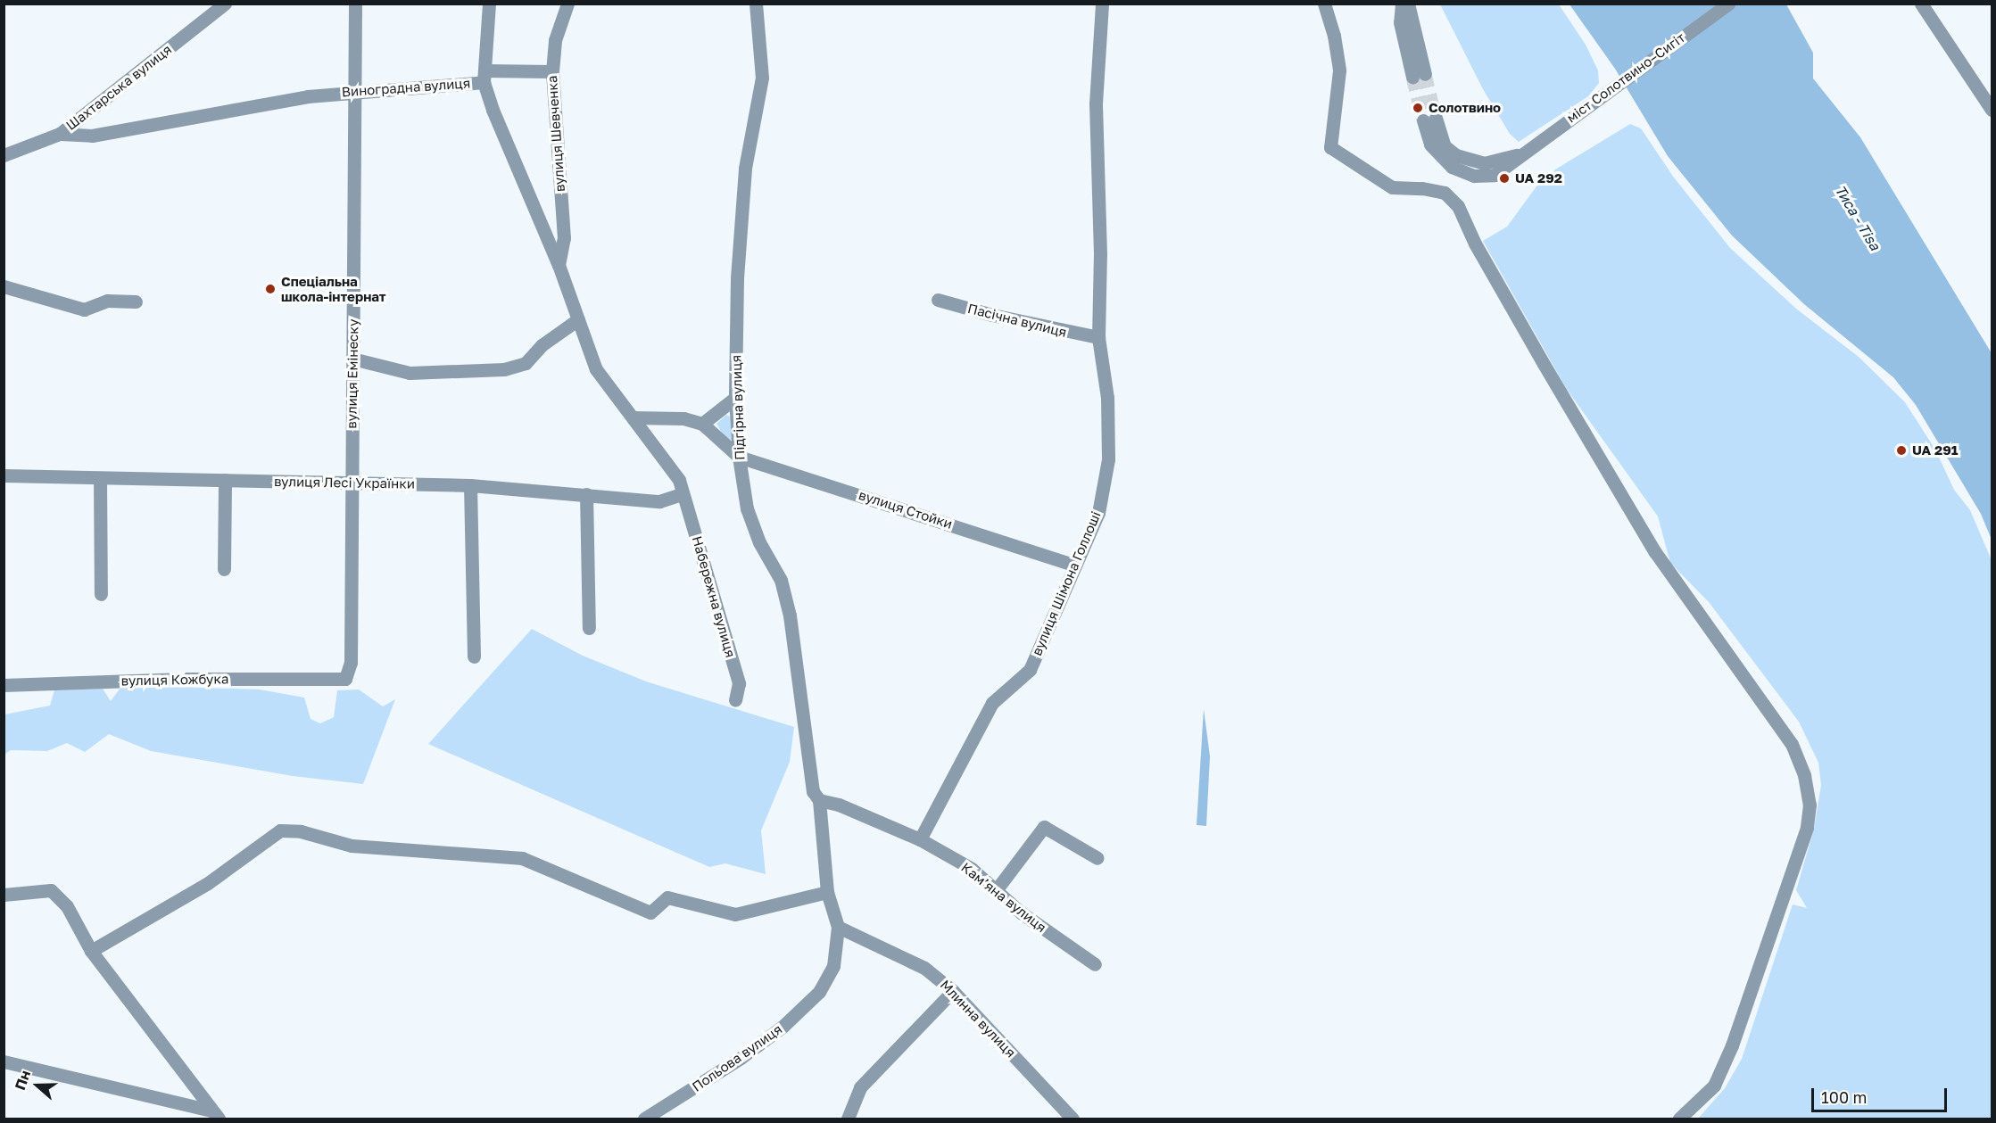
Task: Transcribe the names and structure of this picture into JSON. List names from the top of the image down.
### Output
{
  "streets": {
    "street": [
      "міст Солотвино–Сигіт",
      "Шахтарська вулиця",
      "Виноградна вулиця",
      "вулиця Шевченка",
      "Пасічна вулиця",
      "вулиця Емінеску",
      "Підгірна вулиця",
      "вулиця Лесі Українки",
      "вулиця Стойки",
      "вулиця Шімона Голлоші",
      "Набережна вулиця",
      "вулиця Кожбука",
      "Камʼяна вулиця",
      "Млинна вулиця",
      "Польова вулиця"
    ]
  },
  "crossings": [
    ["Шахтарська вулиця", "Виноградна вулиця"],
    ["Виноградна вулиця", "вулиця Шевченка"],
    ["Виноградна вулиця", "вулиця Емінеску"],
    ["Виноградна вулиця", "вулиця Лесі Українки"],
    ["Виноградна вулиця", "Набережна вулиця"],
    ["Пасічна вулиця", "вулиця Шімона Голлоші"],
    ["вулиця Емінеску", "вулиця Лесі Українки"],
    ["вулиця Емінеску", "вулиця Кожбука"],
    ["Підгірна вулиця", "вулиця Стойки"],
    ["Підгірна вулиця", "Камʼяна вулиця"],
    ["Підгірна вулиця", "Польова вулиця"],
    ["вулиця Лесі Українки", "Набережна вулиця"],
    ["вулиця Стойки", "вулиця Шімона Голлоші"],
    ["вулиця Шімона Голлоші", "Камʼяна вулиця"],
    ["Камʼяна вулиця", "Польова вулиця"],
    ["Млинна вулиця", "Польова вулиця"]
  ],
  "water": ["Тиса - Tisa"],
  "places": [
    "Солотвино",
    "UA 292",
    "Спеціальна школа-інтернат",
    "UA 291"
  ],
  "scale_bar": "100 m",
  "north": "left"
}
